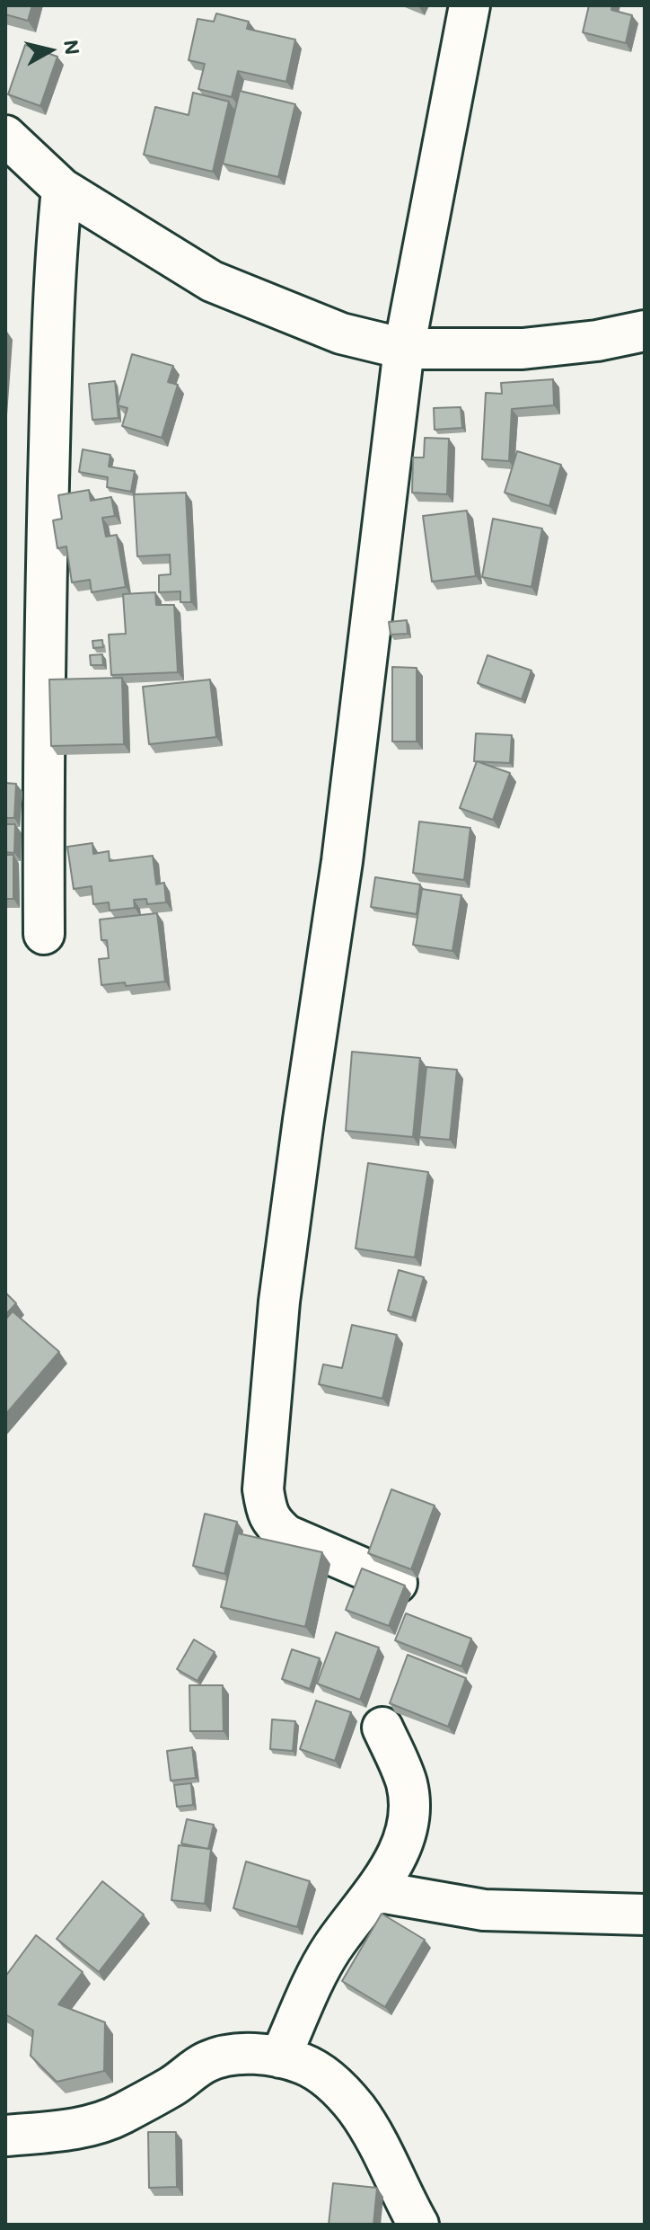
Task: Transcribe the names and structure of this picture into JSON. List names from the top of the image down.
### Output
{
  "north": "right"
}
